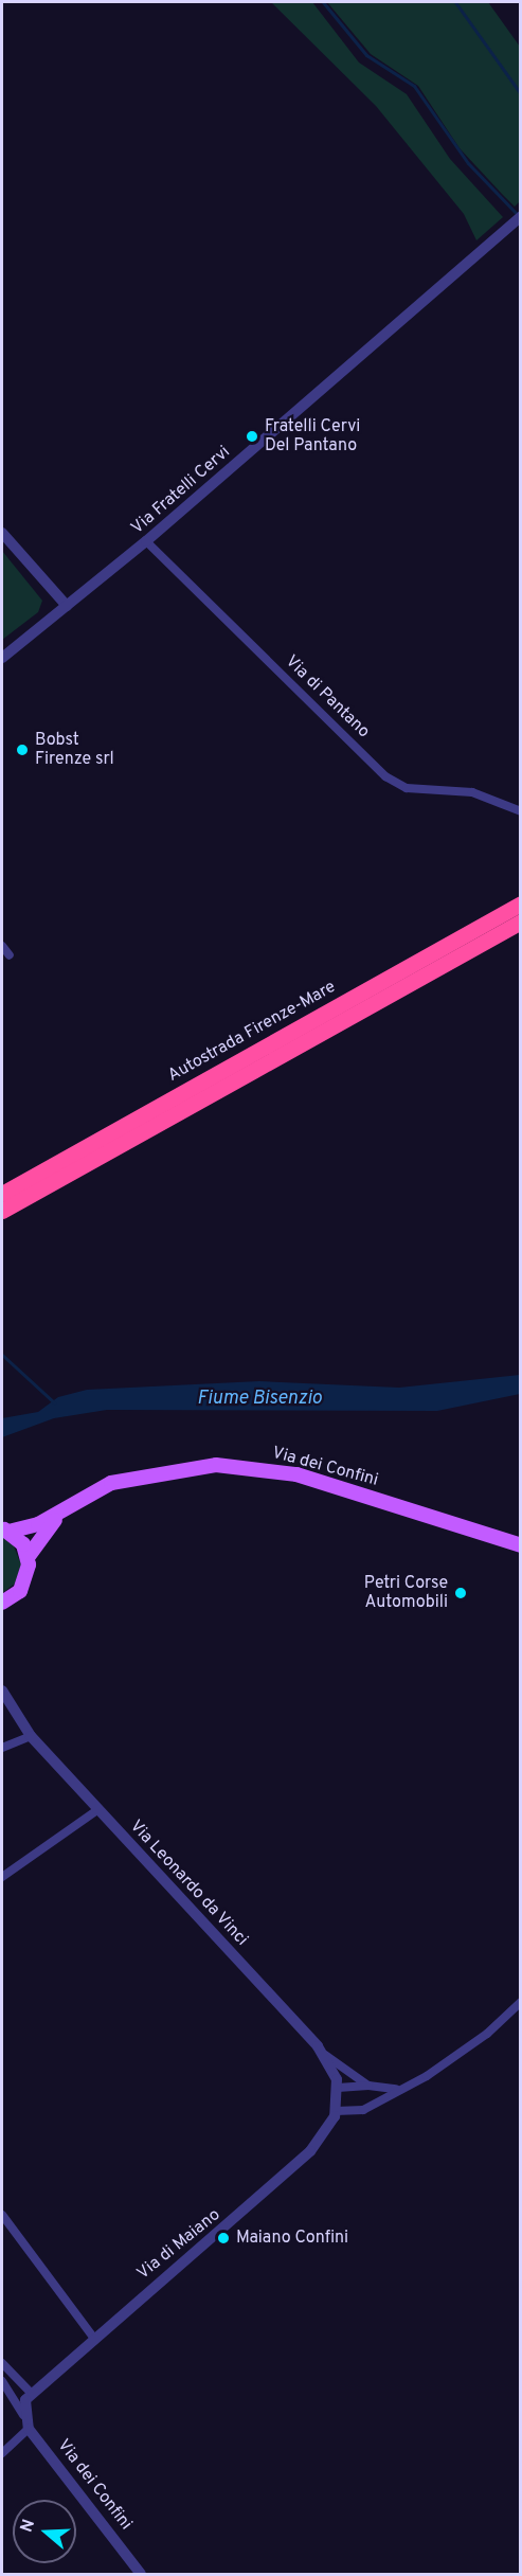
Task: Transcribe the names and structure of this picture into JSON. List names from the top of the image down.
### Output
{
  "streets": {
    "highway": ["Autostrada Firenze-Mare"],
    "main road": ["Via dei Confini"],
    "street": [
      "Via Fratelli Cervi",
      "Via di Pantano",
      "Via Leonardo da Vinci",
      "Via di Maiano"
    ]
  },
  "crossings": [
    ["Via Fratelli Cervi", "Via di Pantano"],
    ["Via Leonardo da Vinci", "Via di Maiano"]
  ],
  "water": ["Fiume Bisenzio"],
  "places": [
    "Fratelli Cervi Del Pantano",
    "Bobst Firenze srl",
    "Petri Corse Automobili",
    "Maiano Confini"
  ],
  "north": "left"
}
